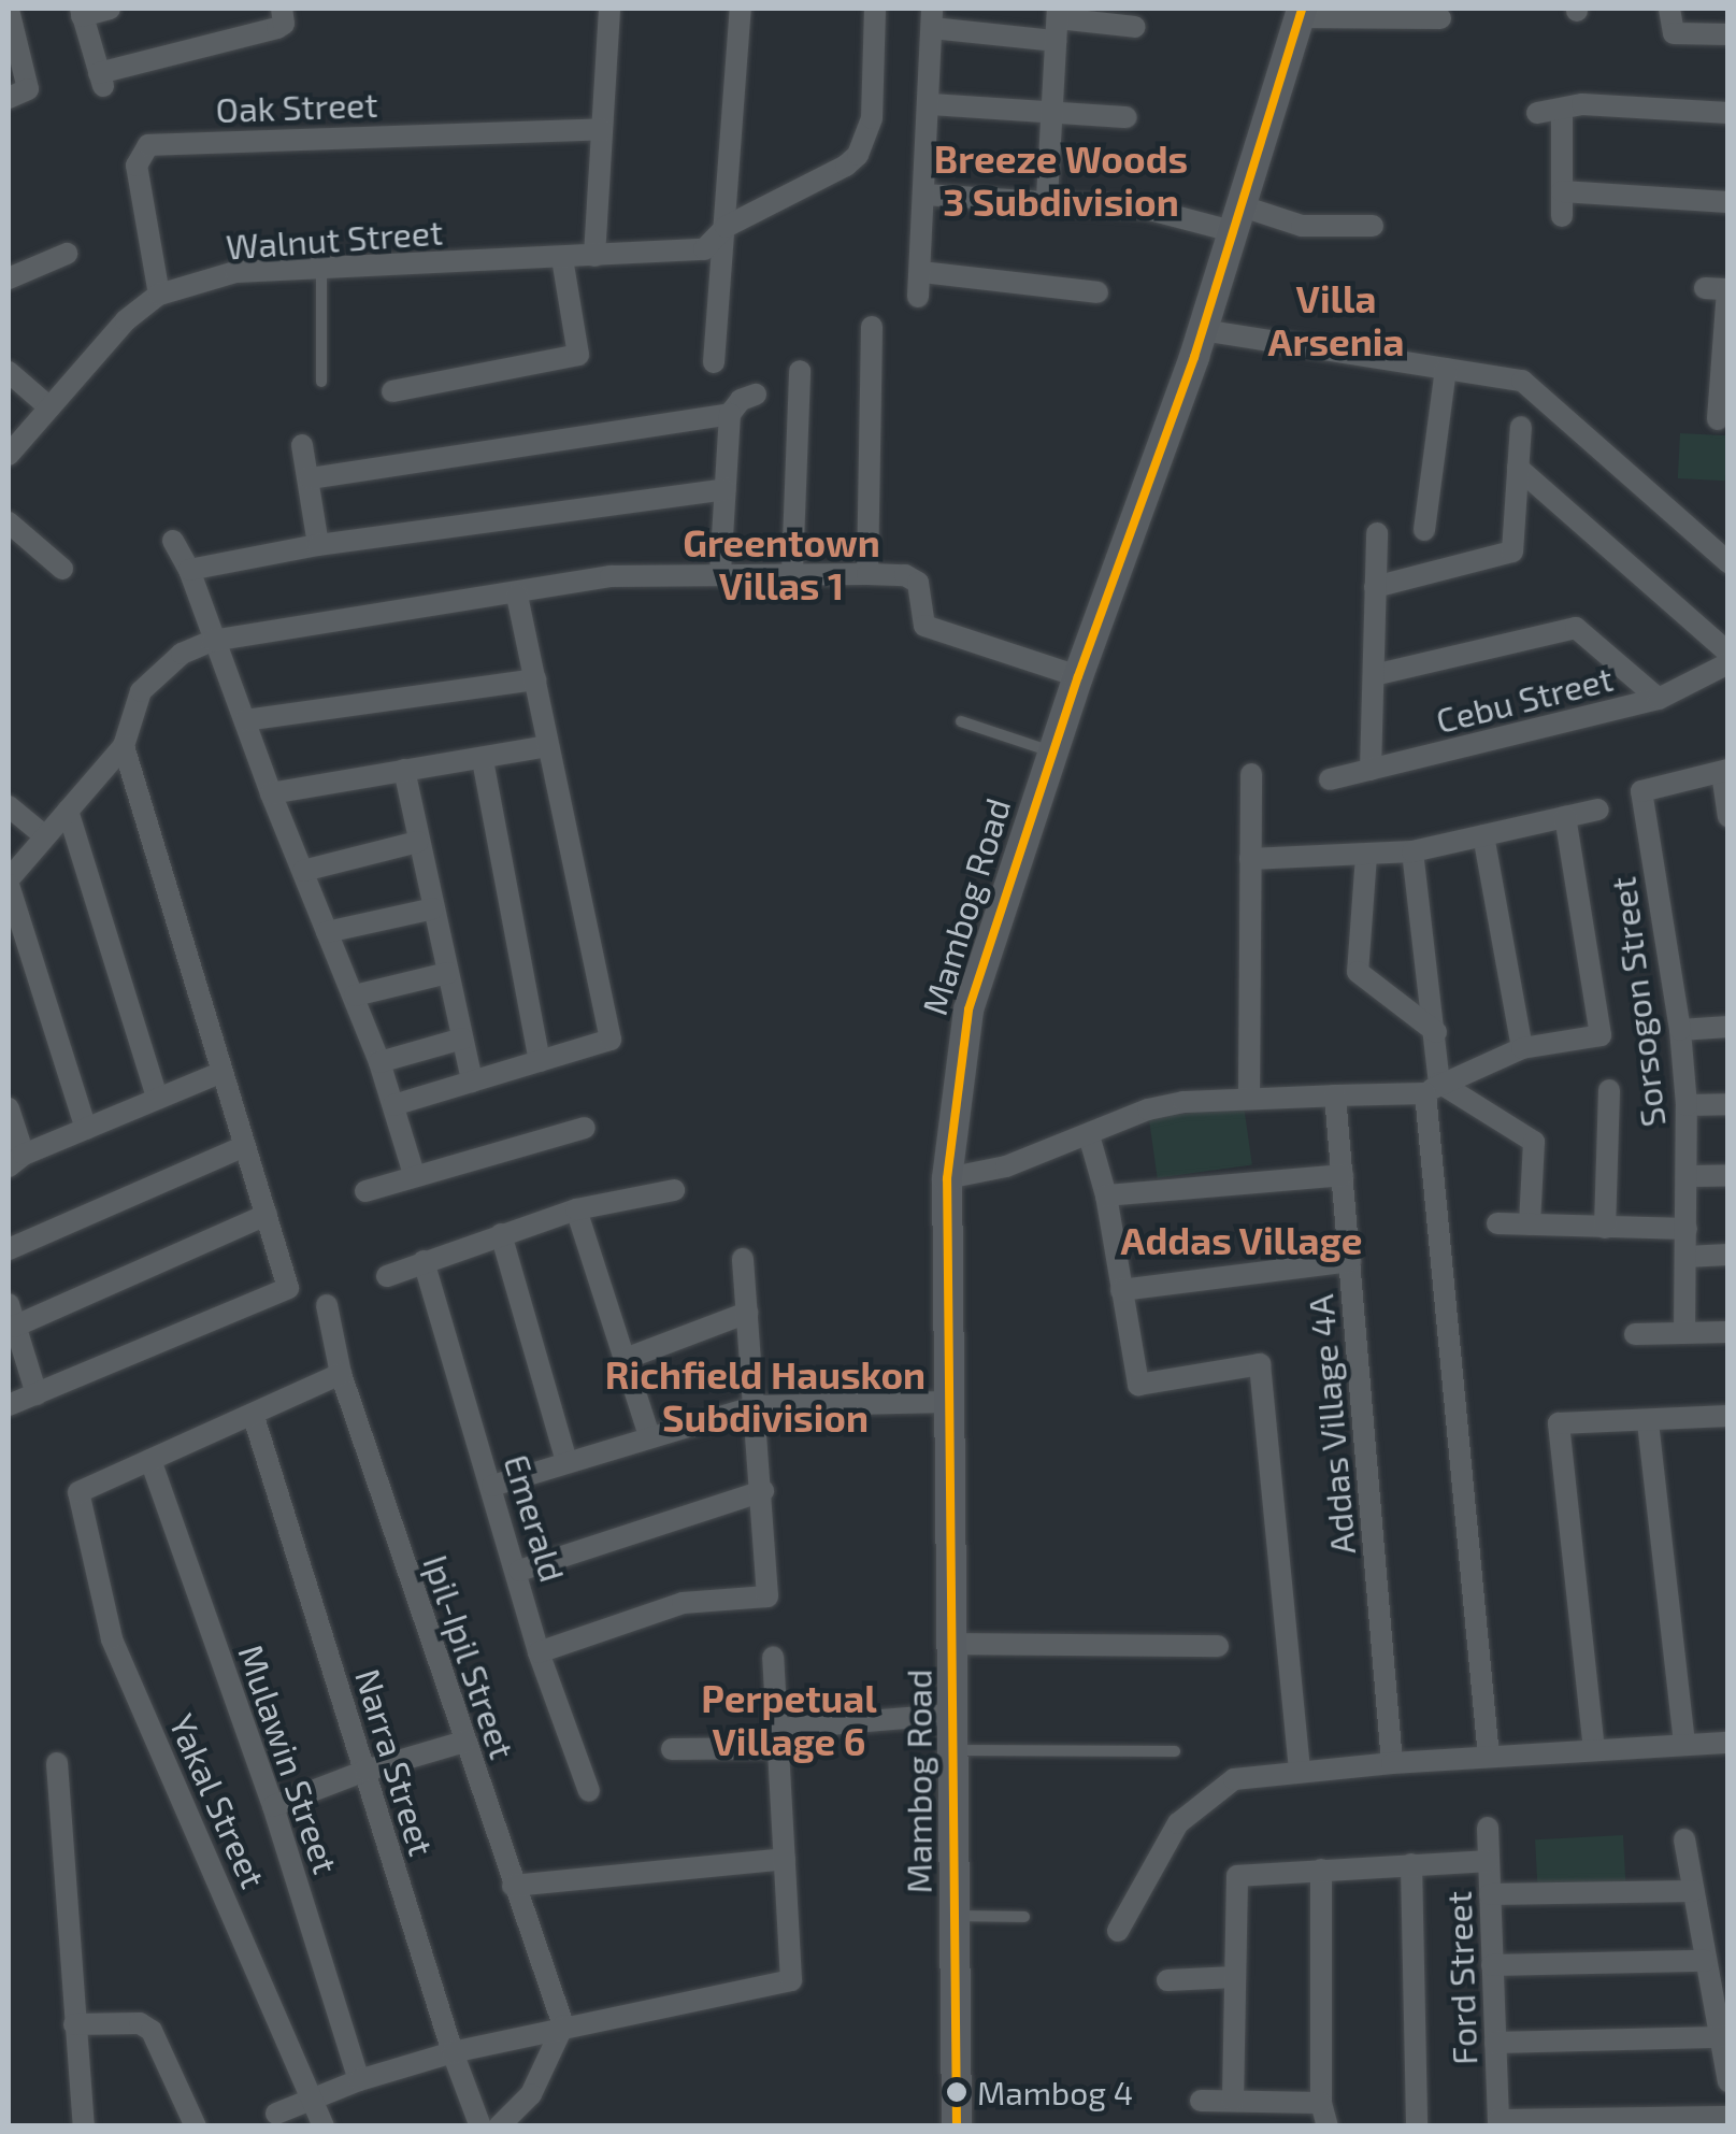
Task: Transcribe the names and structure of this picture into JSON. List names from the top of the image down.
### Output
{
  "streets": {
    "main road": ["Mambog Road"],
    "street": [
      "Oak Street",
      "Walnut Street",
      "Cebu Street",
      "Sorsogon Street",
      "Addas Village 4A",
      "Emerald",
      "Ipil-Ipil Street",
      "Mulawin Street",
      "Narra Street",
      "Yakal Street",
      "Ford Street"
    ]
  },
  "crossings": [
    ["Oak Street", "Walnut Street"],
    ["Mulawin Street", "Yakal Street"]
  ],
  "districts": [
    "Breeze Woods 3 Subdivision",
    "Villa Arsenia",
    "Greentown Villas 1",
    "Addas Village",
    "Richfield Hauskon Subdivision",
    "Perpetual Village 6"
  ],
  "places": ["Mambog 4"]
}
